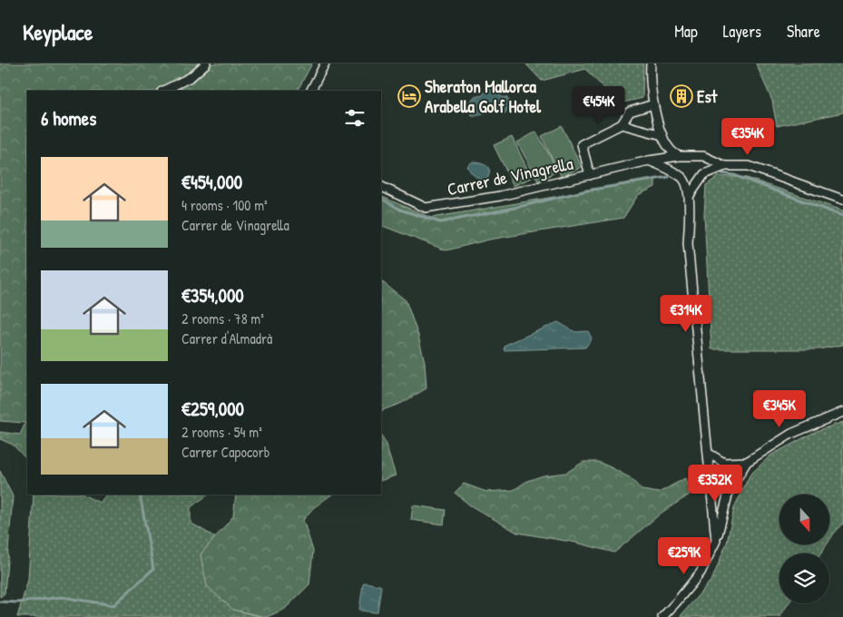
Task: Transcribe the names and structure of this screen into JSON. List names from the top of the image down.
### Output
{
  "streets": {
    "street": ["Carrer de Vinagrella"]
  },
  "places": {
    "hotel": ["Sheraton Mallorca Arabella Golf Hotel"],
    "building": ["Est"]
  },
  "north": "bottom",
  "page": {
    "header": "Keyplace",
    "nav": ["Map", "Layers", "Share"],
    "price": [
      "€454K",
      "€354K",
      "€314K",
      "€345K",
      "€352K",
      "€259K"
    ],
    "heading": "6 homes",
    "list": [
      {
        "name": "€454,000",
        "note": "4 rooms · 100 m² · Carrer de Vinagrella"
      },
      {
        "name": "€354,000",
        "note": "2 rooms · 78 m² · Carrer d'Almadrà"
      },
      {
        "name": "€259,000",
        "note": "2 rooms · 54 m² · Carrer Capocorb"
      }
    ]
  }
}
